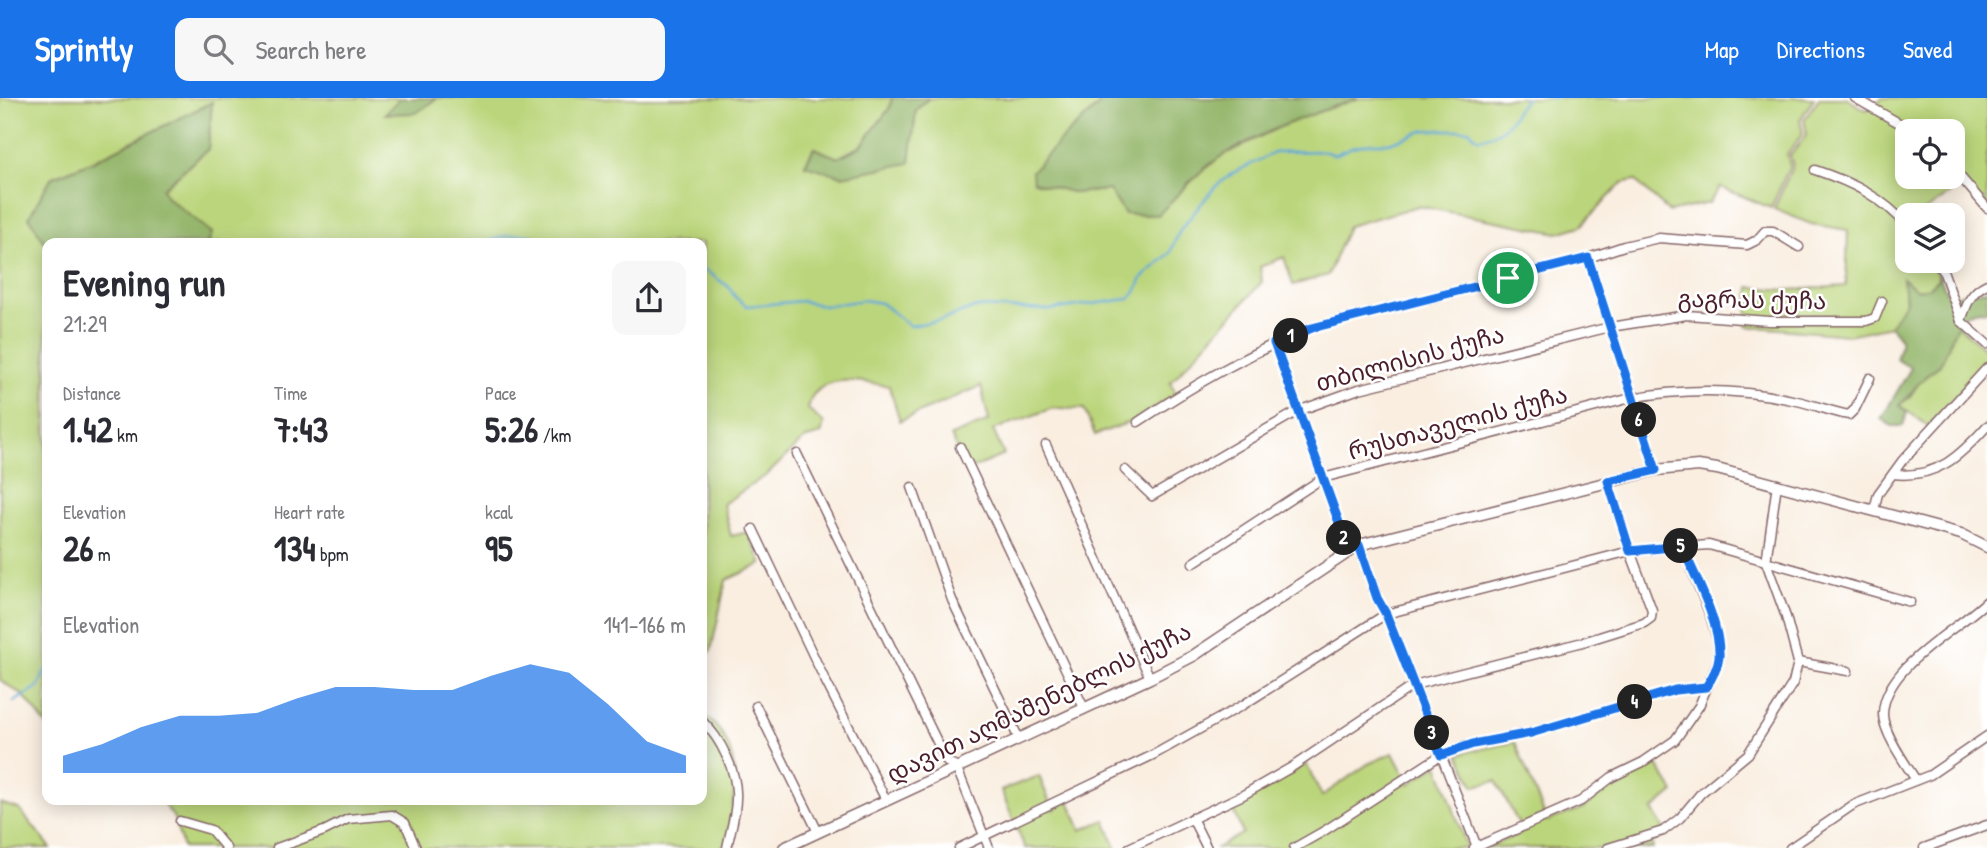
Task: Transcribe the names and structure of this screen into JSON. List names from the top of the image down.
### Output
{
  "streets": {
    "street": [
      "გაგრას ქუჩა",
      "თბილისის ქუჩა",
      "რუსთაველის ქუჩა",
      "დავით აღმაშენებლის ქუჩა"
    ]
  },
  "crossings": [
    ["გაგრას ქუჩა", "თბილისის ქუჩა"]
  ],
  "page": {
    "header": "Sprintly",
    "search": "Search here",
    "nav": ["Map", "Directions", "Saved"],
    "heading": ["Evening run", "21:29"],
    "pins": [
      "1",
      "6",
      "2",
      "5",
      "4",
      "3"
    ],
    "stats": [
      ["Distance", "1.42 km"],
      ["Time", "7:43"],
      ["Pace", "5:26 /km"],
      ["Elevation", "26 m"],
      ["Heart rate", "134 bpm"],
      ["kcal", "95"]
    ],
    "chart": ["Elevation", "141–166 m"]
  }
}
